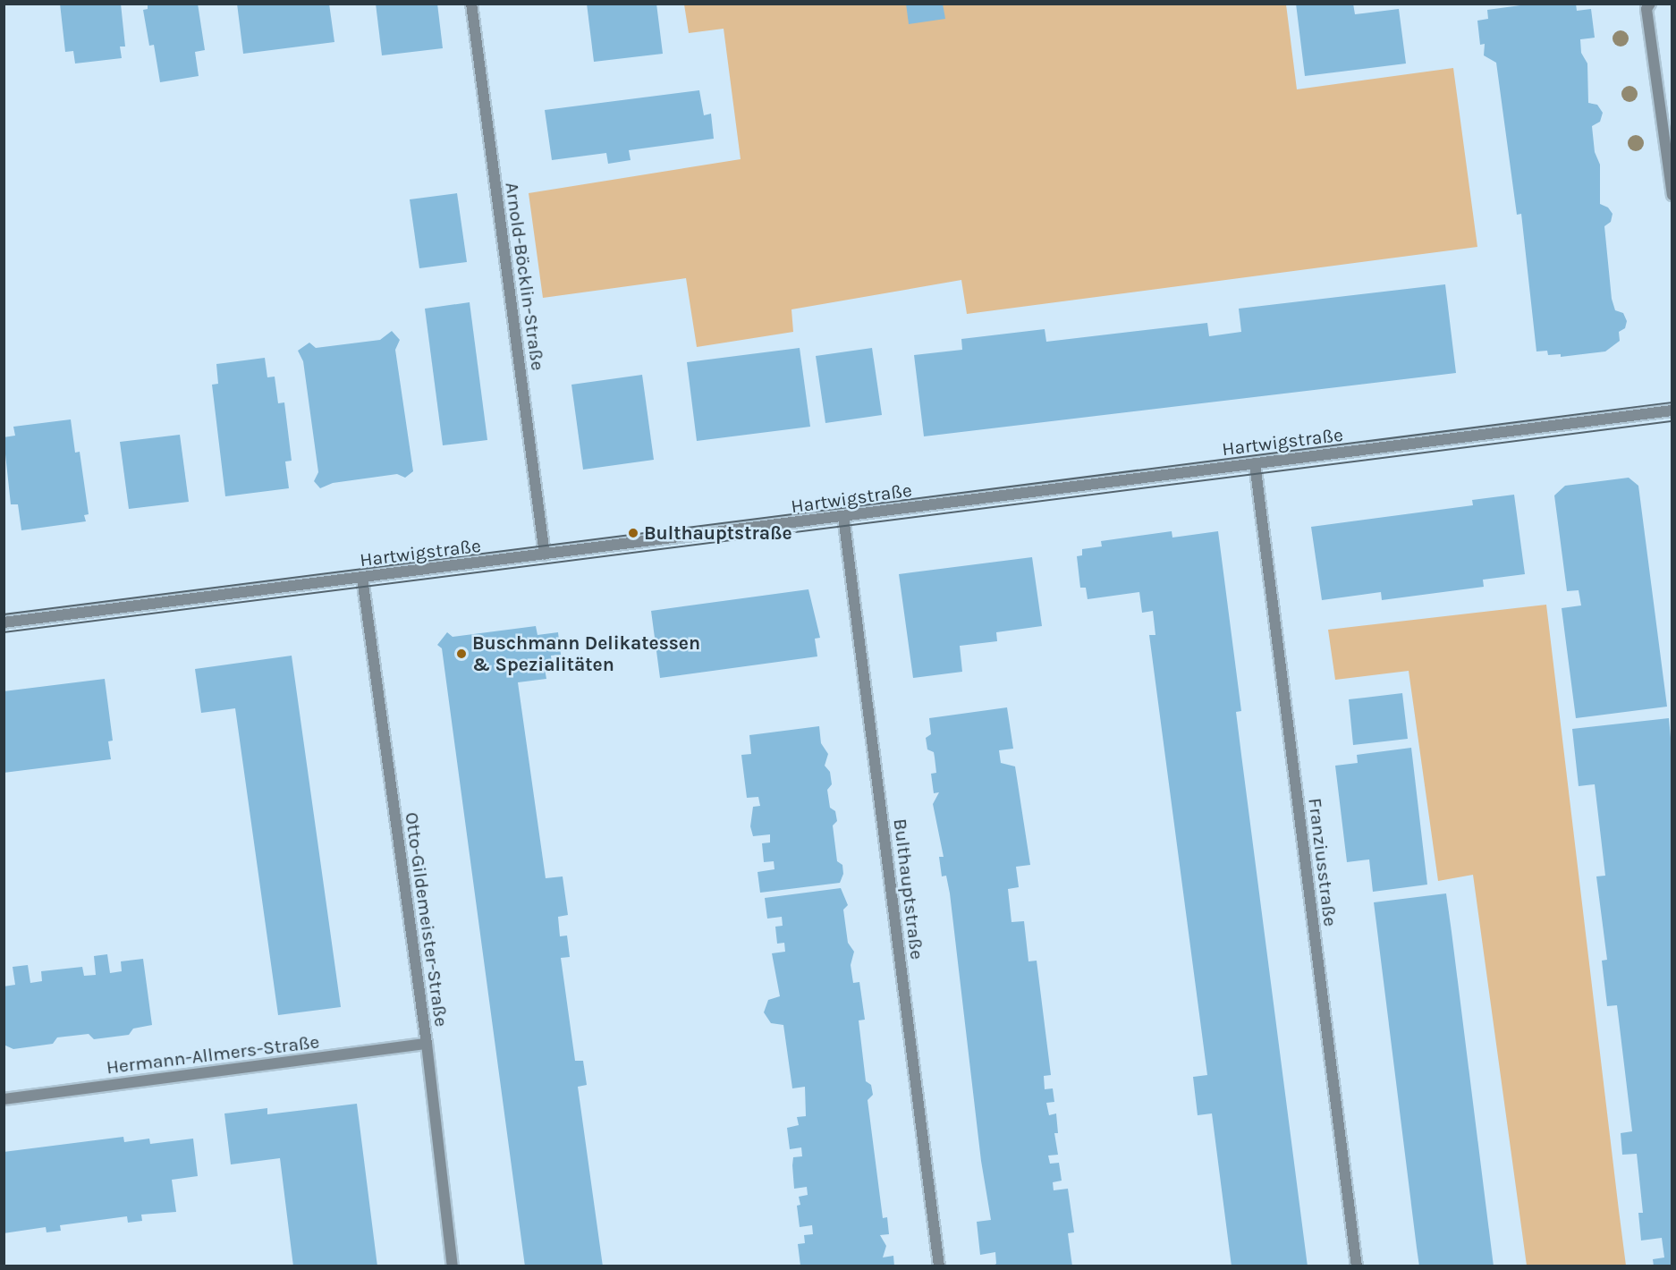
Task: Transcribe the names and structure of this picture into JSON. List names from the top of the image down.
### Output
{
  "streets": {
    "street": [
      "Arnold-Böcklin-Straße",
      "Hartwigstraße",
      "Franziusstraße",
      "Bulthauptstraße",
      "Otto-Gildemeister-Straße",
      "Hermann-Allmers-Straße"
    ]
  },
  "crossings": [
    ["Arnold-Böcklin-Straße", "Hartwigstraße"],
    ["Hartwigstraße", "Franziusstraße"],
    ["Hartwigstraße", "Bulthauptstraße"],
    ["Hartwigstraße", "Otto-Gildemeister-Straße"],
    ["Otto-Gildemeister-Straße", "Hermann-Allmers-Straße"]
  ],
  "places": ["Bulthauptstraße", "Buschmann Delikatessen & Spezialitäten"]
}
